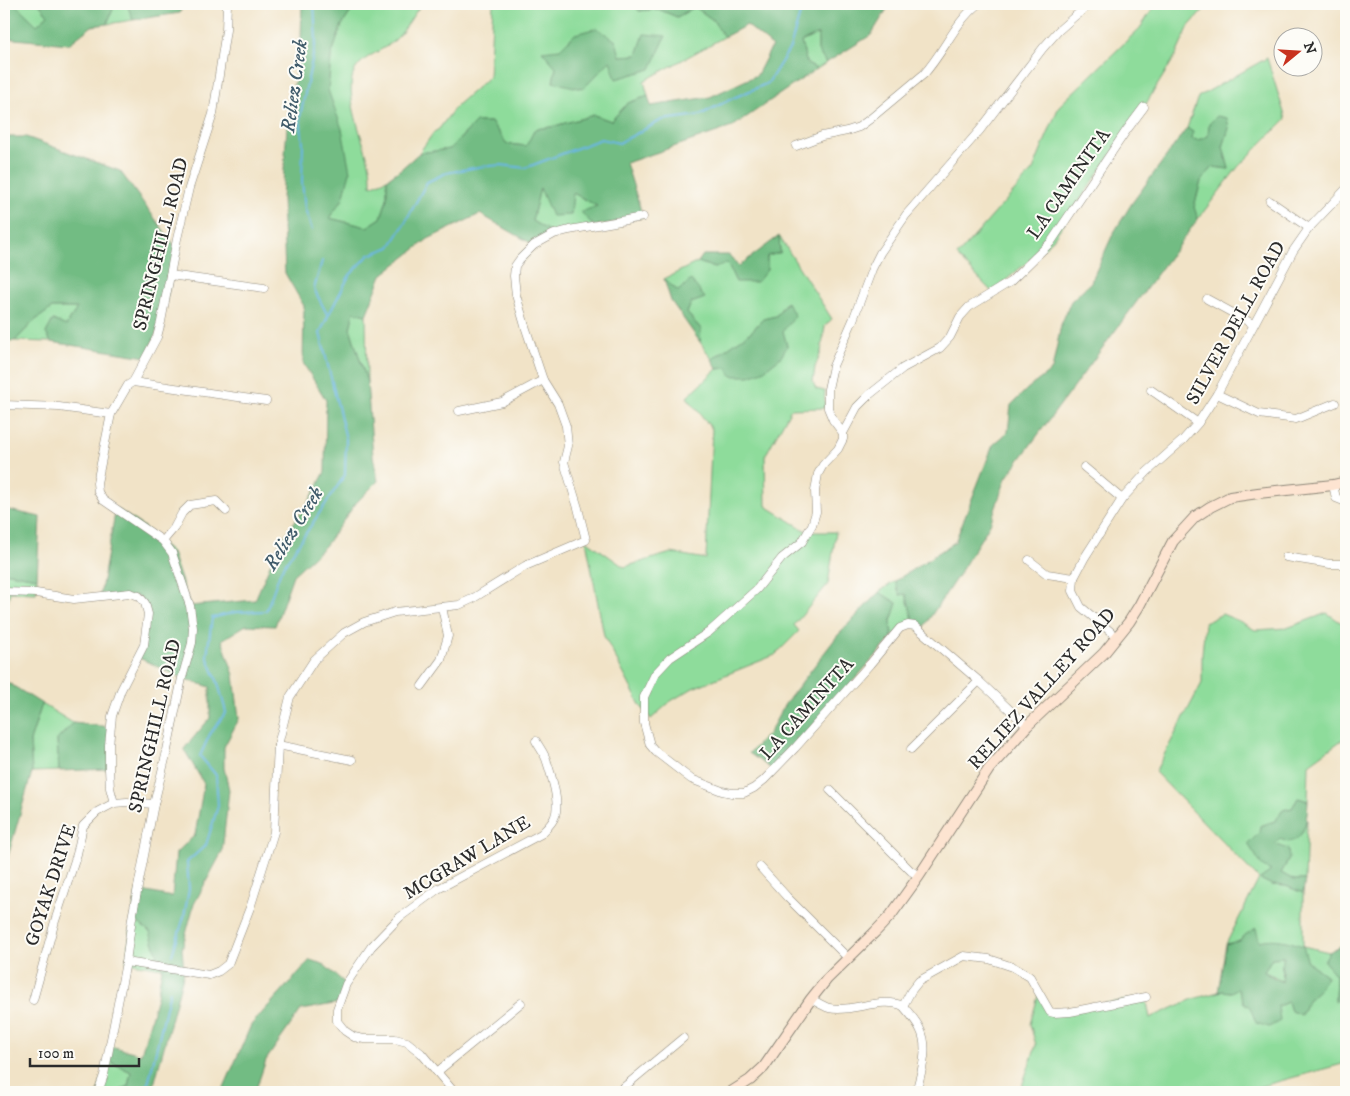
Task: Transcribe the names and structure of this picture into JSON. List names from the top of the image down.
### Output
{
  "streets": {
    "main road": ["RELIEZ VALLEY ROAD"],
    "street": [
      "LA CAMINITA",
      "SPRINGHILL ROAD",
      "SILVER DELL ROAD",
      "MCGRAW LANE",
      "GOYAK DRIVE"
    ]
  },
  "crossings": [
    ["LA CAMINITA", "RELIEZ VALLEY ROAD"]
  ],
  "water": ["Reliez Creek"],
  "scale_bar": "100 m",
  "north": "right"
}
